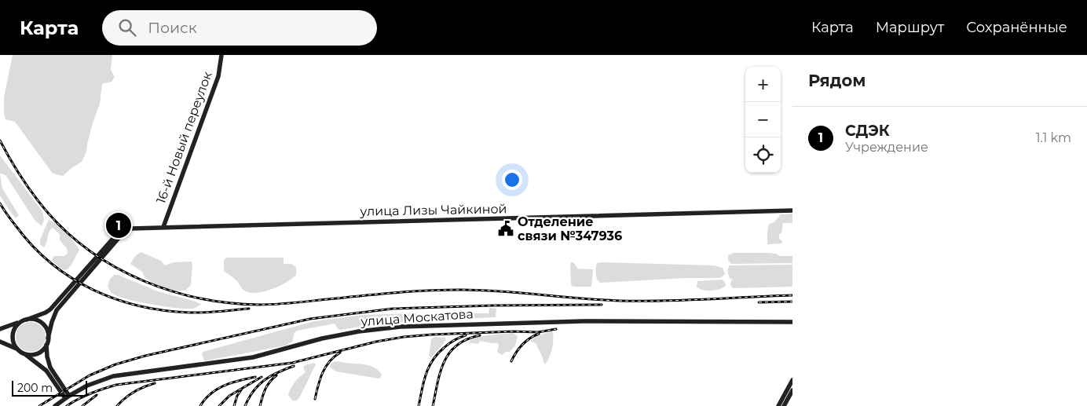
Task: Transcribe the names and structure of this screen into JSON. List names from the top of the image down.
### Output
{
  "streets": {
    "main road": ["16-й Новый переулок", "улица Лизы Чайкиной", "улица Москатова"]
  },
  "crossings": [
    ["16-й Новый переулок", "улица Лизы Чайкиной"]
  ],
  "places": {
    "public building": ["Отделение связи №347936"]
  },
  "scale_bar": "200 m",
  "page": {
    "header": "Карта",
    "search": "Поиск",
    "nav": ["Карта", "Маршрут", "Сохранённые"],
    "heading": "Рядом",
    "map_buttons": ["+", "−"],
    "list": [
      {
        "mark": "1",
        "name": "СДЭК",
        "note": "Учреждение",
        "value": "1.1 km"
      }
    ],
    "pins": "1",
    "scale": "200 m"
  }
}
